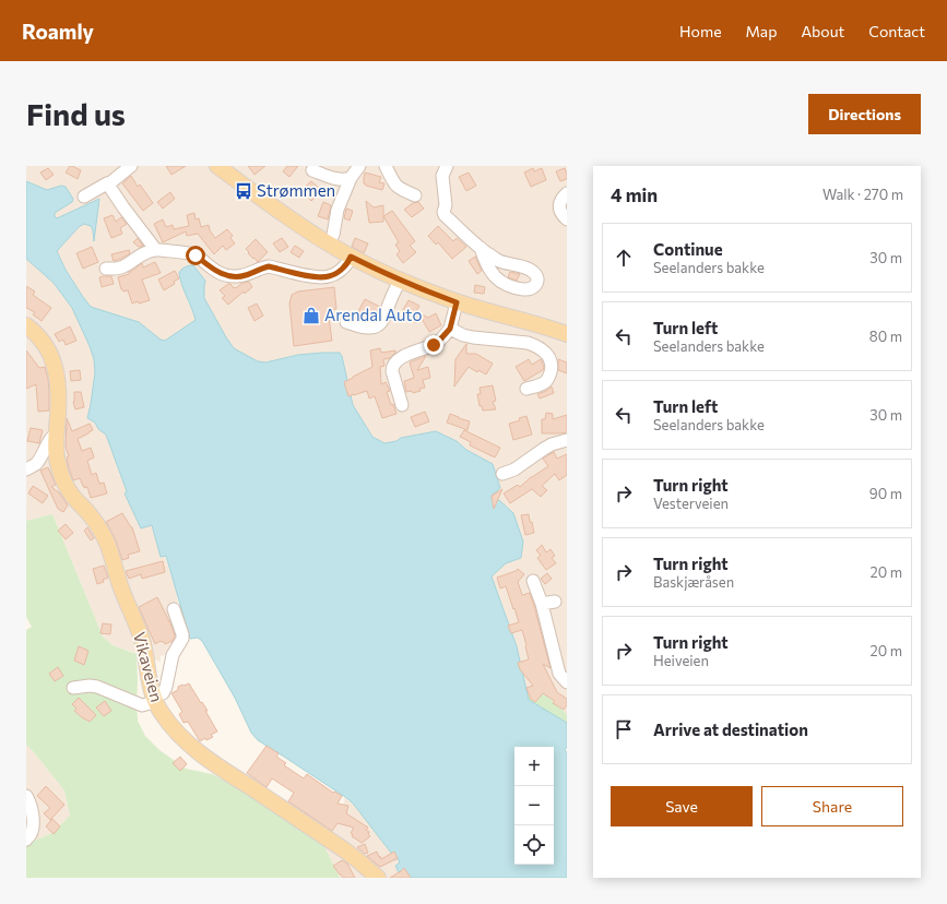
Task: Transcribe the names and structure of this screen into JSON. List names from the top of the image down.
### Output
{
  "streets": {
    "main road": ["Vikaveien"]
  },
  "places": {
    "bus stop": ["Strømmen"],
    "shop": ["Arendal Auto"]
  },
  "page": {
    "header": "Roamly",
    "nav": [
      "Home",
      "Map",
      "About",
      "Contact"
    ],
    "buttons": [
      "Directions",
      ["Save", "Share"]
    ],
    "title": "Find us",
    "heading": ["4 min", "Walk · 270 m"],
    "list": [
      ["Continue", "Seelanders bakke", "30 m"],
      ["Turn left", "Seelanders bakke", "80 m"],
      ["Turn left", "Seelanders bakke", "30 m"],
      ["Turn right", "Vesterveien", "90 m"],
      ["Turn right", "Baskjæråsen", "20 m"],
      ["Turn right", "Heiveien", "20 m"],
      "Arrive at destination"
    ],
    "map_buttons": ["+", "−"]
  }
}
